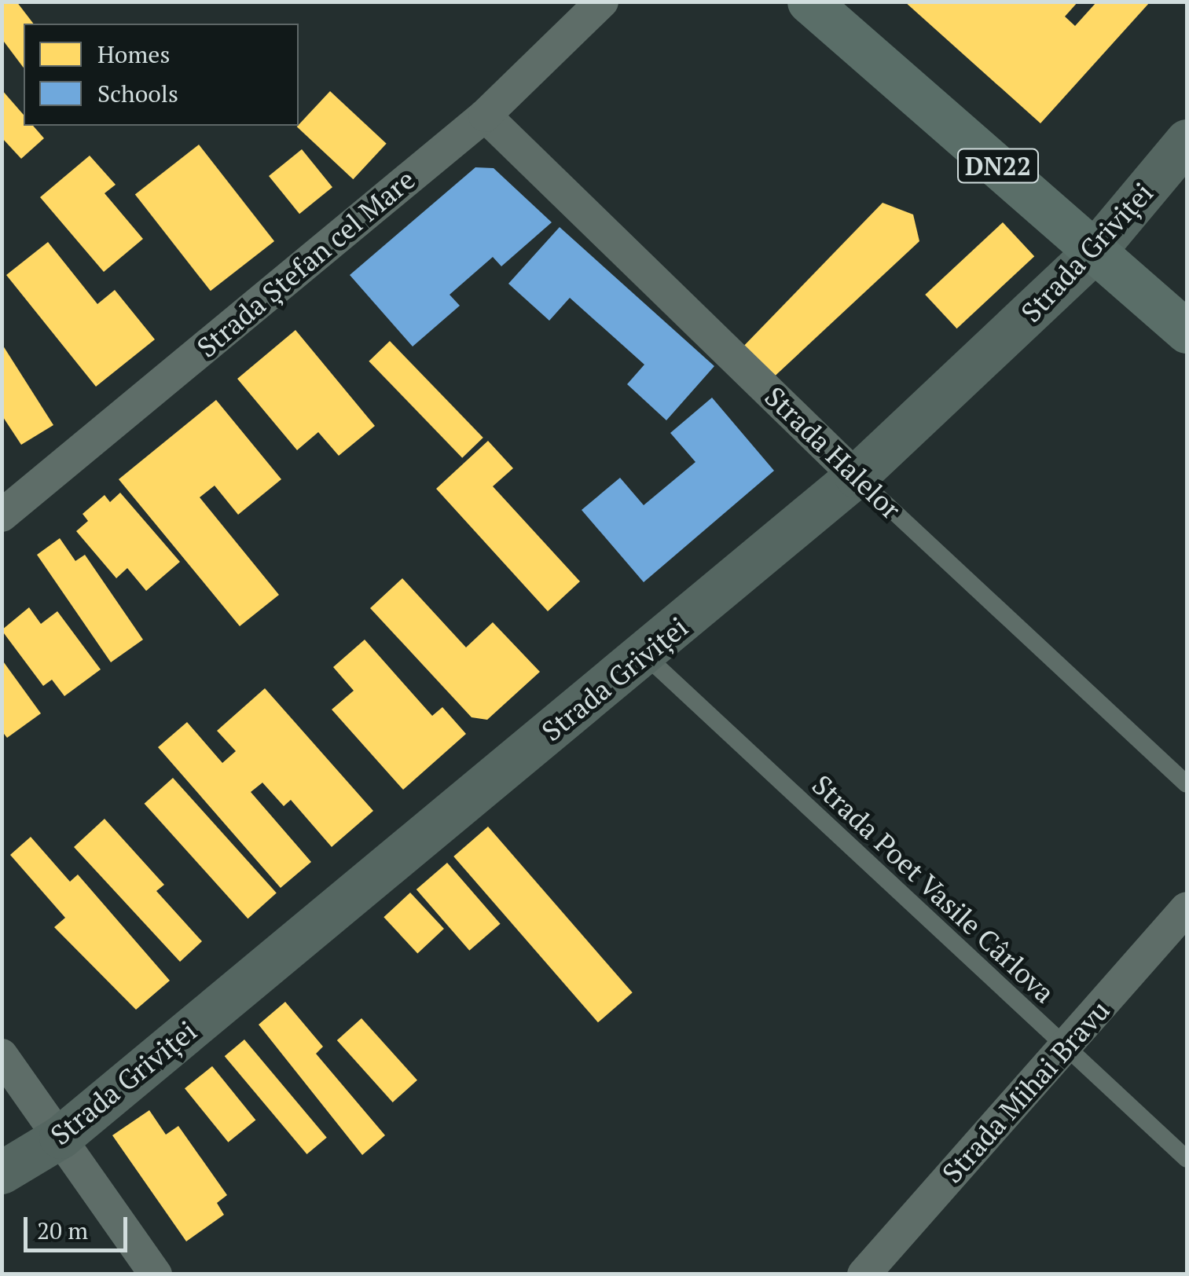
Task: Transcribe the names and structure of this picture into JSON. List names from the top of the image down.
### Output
{
  "streets": {
    "main road": ["DN22", "Strada Griviței"],
    "street": ["Strada Ștefan cel Mare", "Strada Halelor", "Strada Mihai Bravu"],
    "lane": ["Strada Poet Vasile Cârlova"]
  },
  "crossings": [
    ["DN22", "Strada Griviței"],
    ["Strada Griviței", "Strada Halelor"],
    ["Strada Griviței", "Strada Poet Vasile Cârlova"],
    ["Strada Ștefan cel Mare", "Strada Halelor"],
    ["Strada Poet Vasile Cârlova", "Strada Mihai Bravu"]
  ],
  "legend": ["Homes", "Schools"],
  "scale_bar": "20 m"
}
